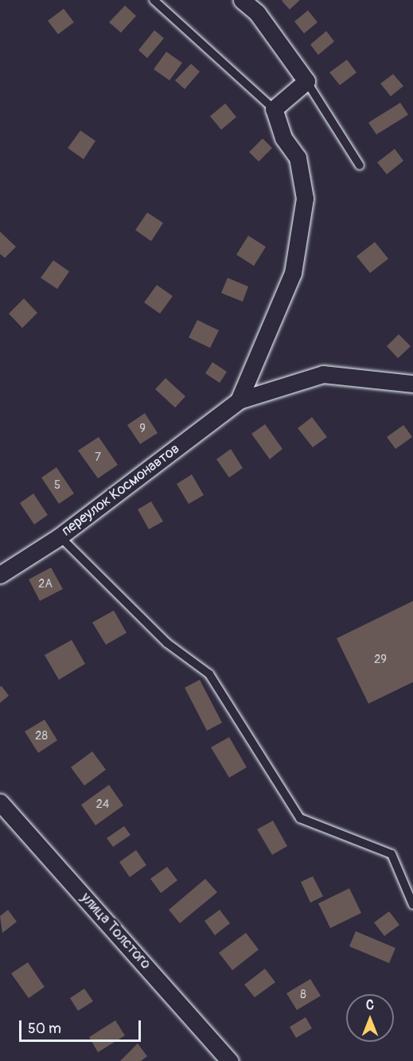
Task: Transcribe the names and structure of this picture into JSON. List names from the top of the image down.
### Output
{
  "streets": {
    "street": ["переулок Космонавтов", "улица Толстого"]
  },
  "house_numbers": [
    "9",
    "7",
    "5",
    "2А",
    "29",
    "28",
    "24",
    "8"
  ],
  "scale_bar": "50 m",
  "north": "top"
}
